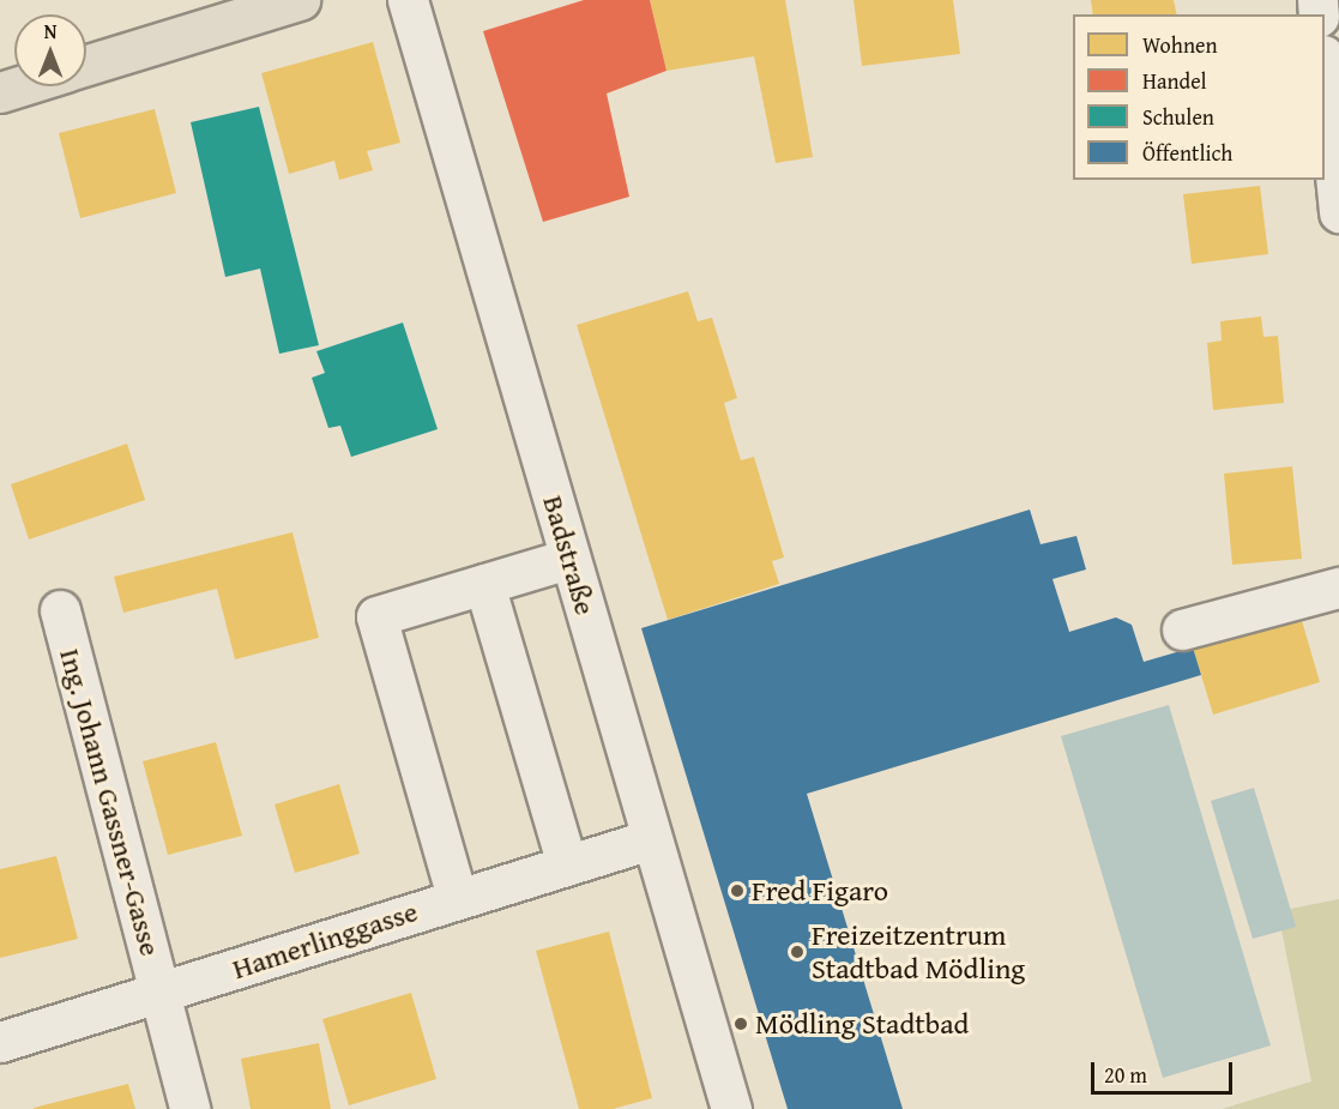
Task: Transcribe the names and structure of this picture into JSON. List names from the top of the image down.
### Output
{
  "streets": {
    "street": ["Badstraße", "Ing. Johann Gassner-Gasse", "Hamerlinggasse"]
  },
  "crossings": [
    ["Badstraße", "Hamerlinggasse"],
    ["Ing. Johann Gassner-Gasse", "Hamerlinggasse"]
  ],
  "places": ["Fred Figaro", "Freizeitzentrum Stadtbad Mödling", "Mödling Stadtbad"],
  "legend": [
    "Wohnen",
    "Handel",
    "Schulen",
    "Öffentlich"
  ],
  "scale_bar": "20 m",
  "north": "top"
}
